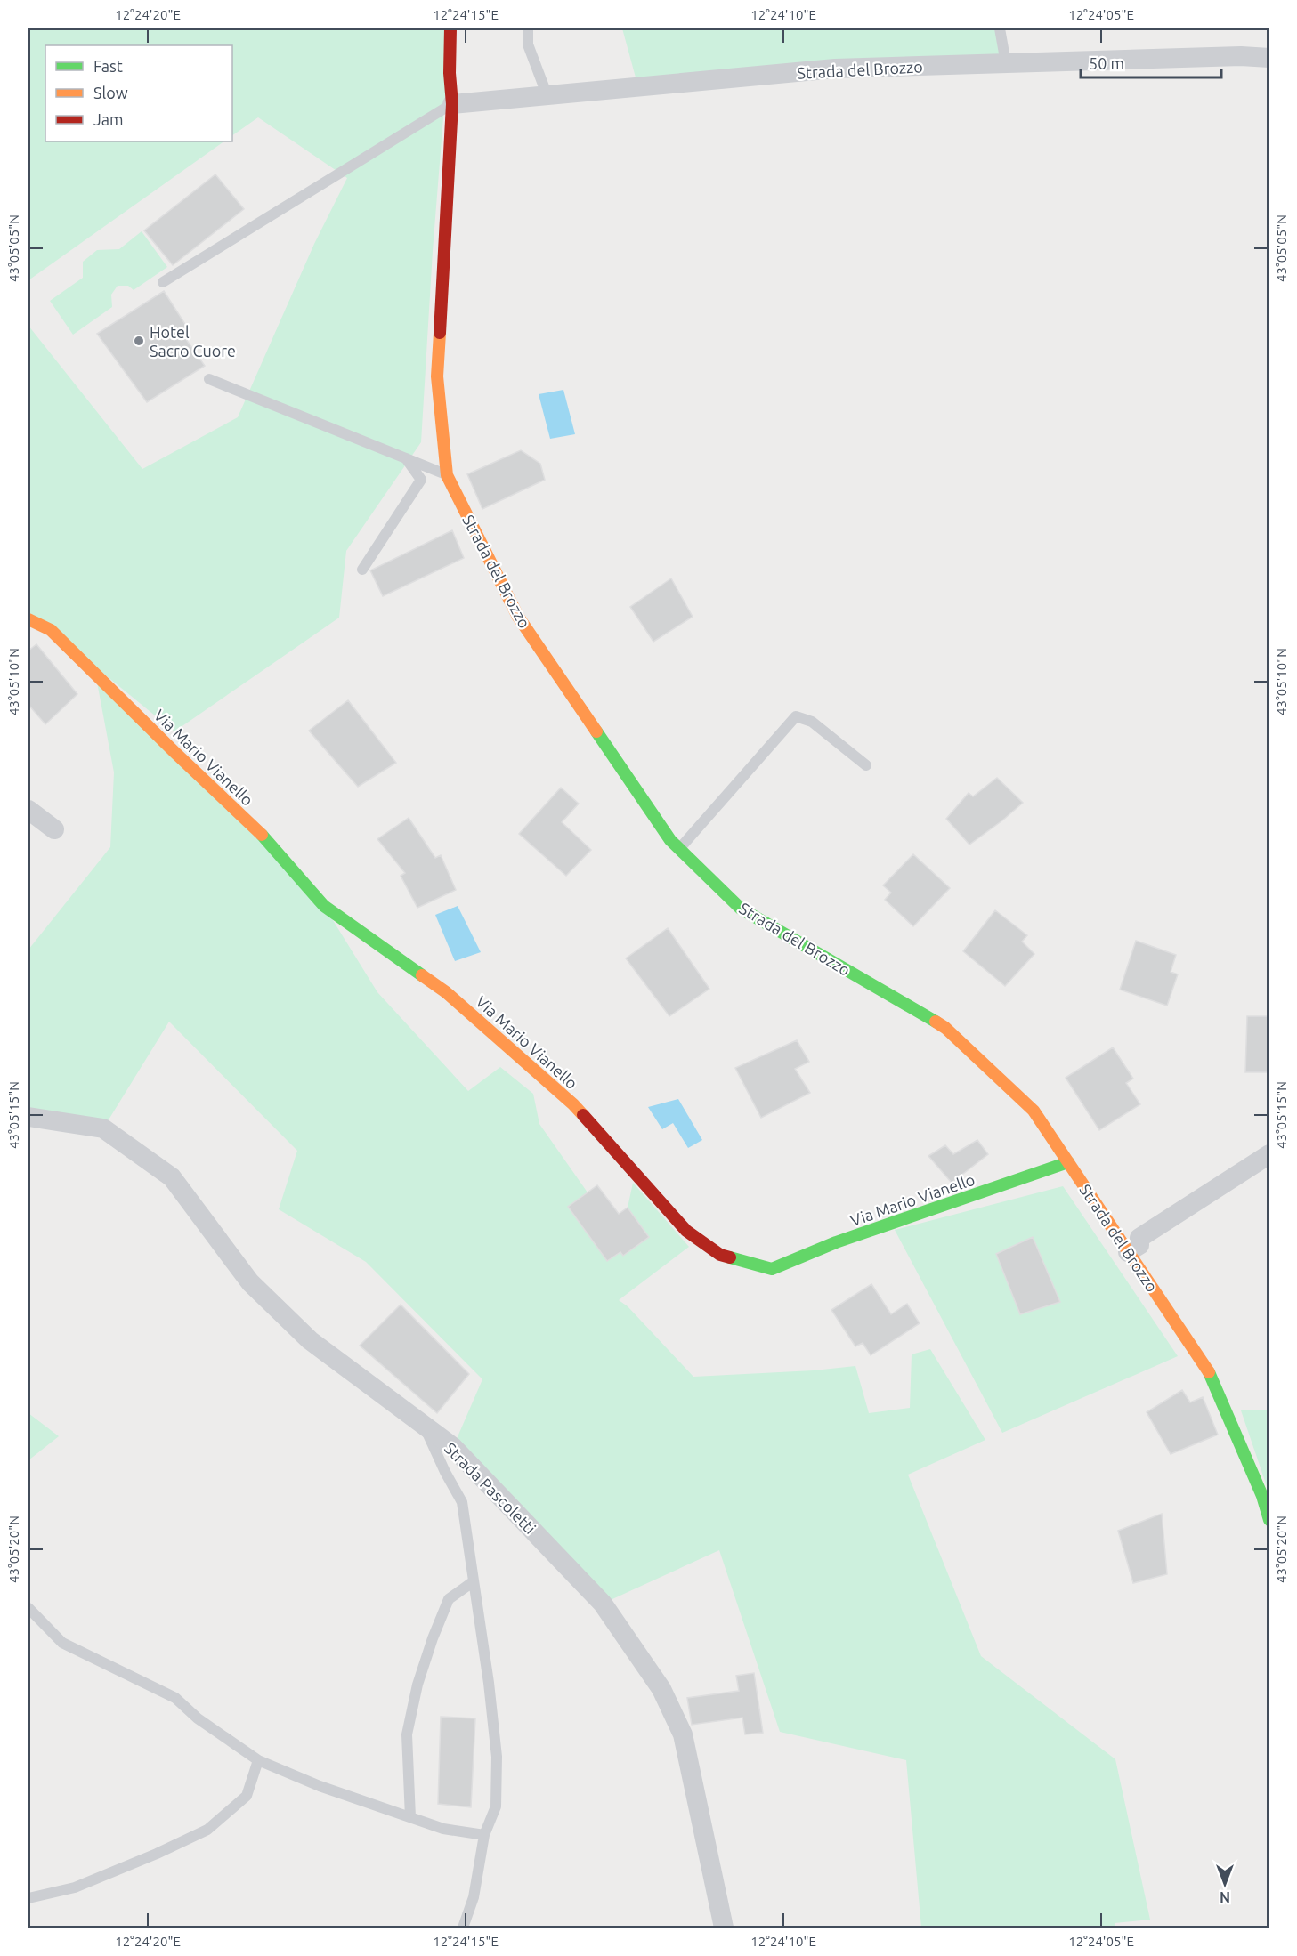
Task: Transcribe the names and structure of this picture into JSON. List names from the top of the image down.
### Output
{
  "streets": {
    "street": ["Strada del Brozzo", "Via Mario Vianello", "Strada Pascoletti"]
  },
  "crossings": [
    ["Strada del Brozzo", "Via Mario Vianello"]
  ],
  "places": ["Hotel Sacro Cuore"],
  "legend": ["Fast", "Slow", "Jam"],
  "scale_bar": "50 m",
  "north": "bottom",
  "coordinates": [
    "12°24'20\"E",
    "12°24'15\"E",
    "12°24'10\"E",
    "12°24'05\"E",
    "43°05'05\"N",
    "43°05'10\"N",
    "43°05'15\"N",
    "43°05'20\"N"
  ]
}
